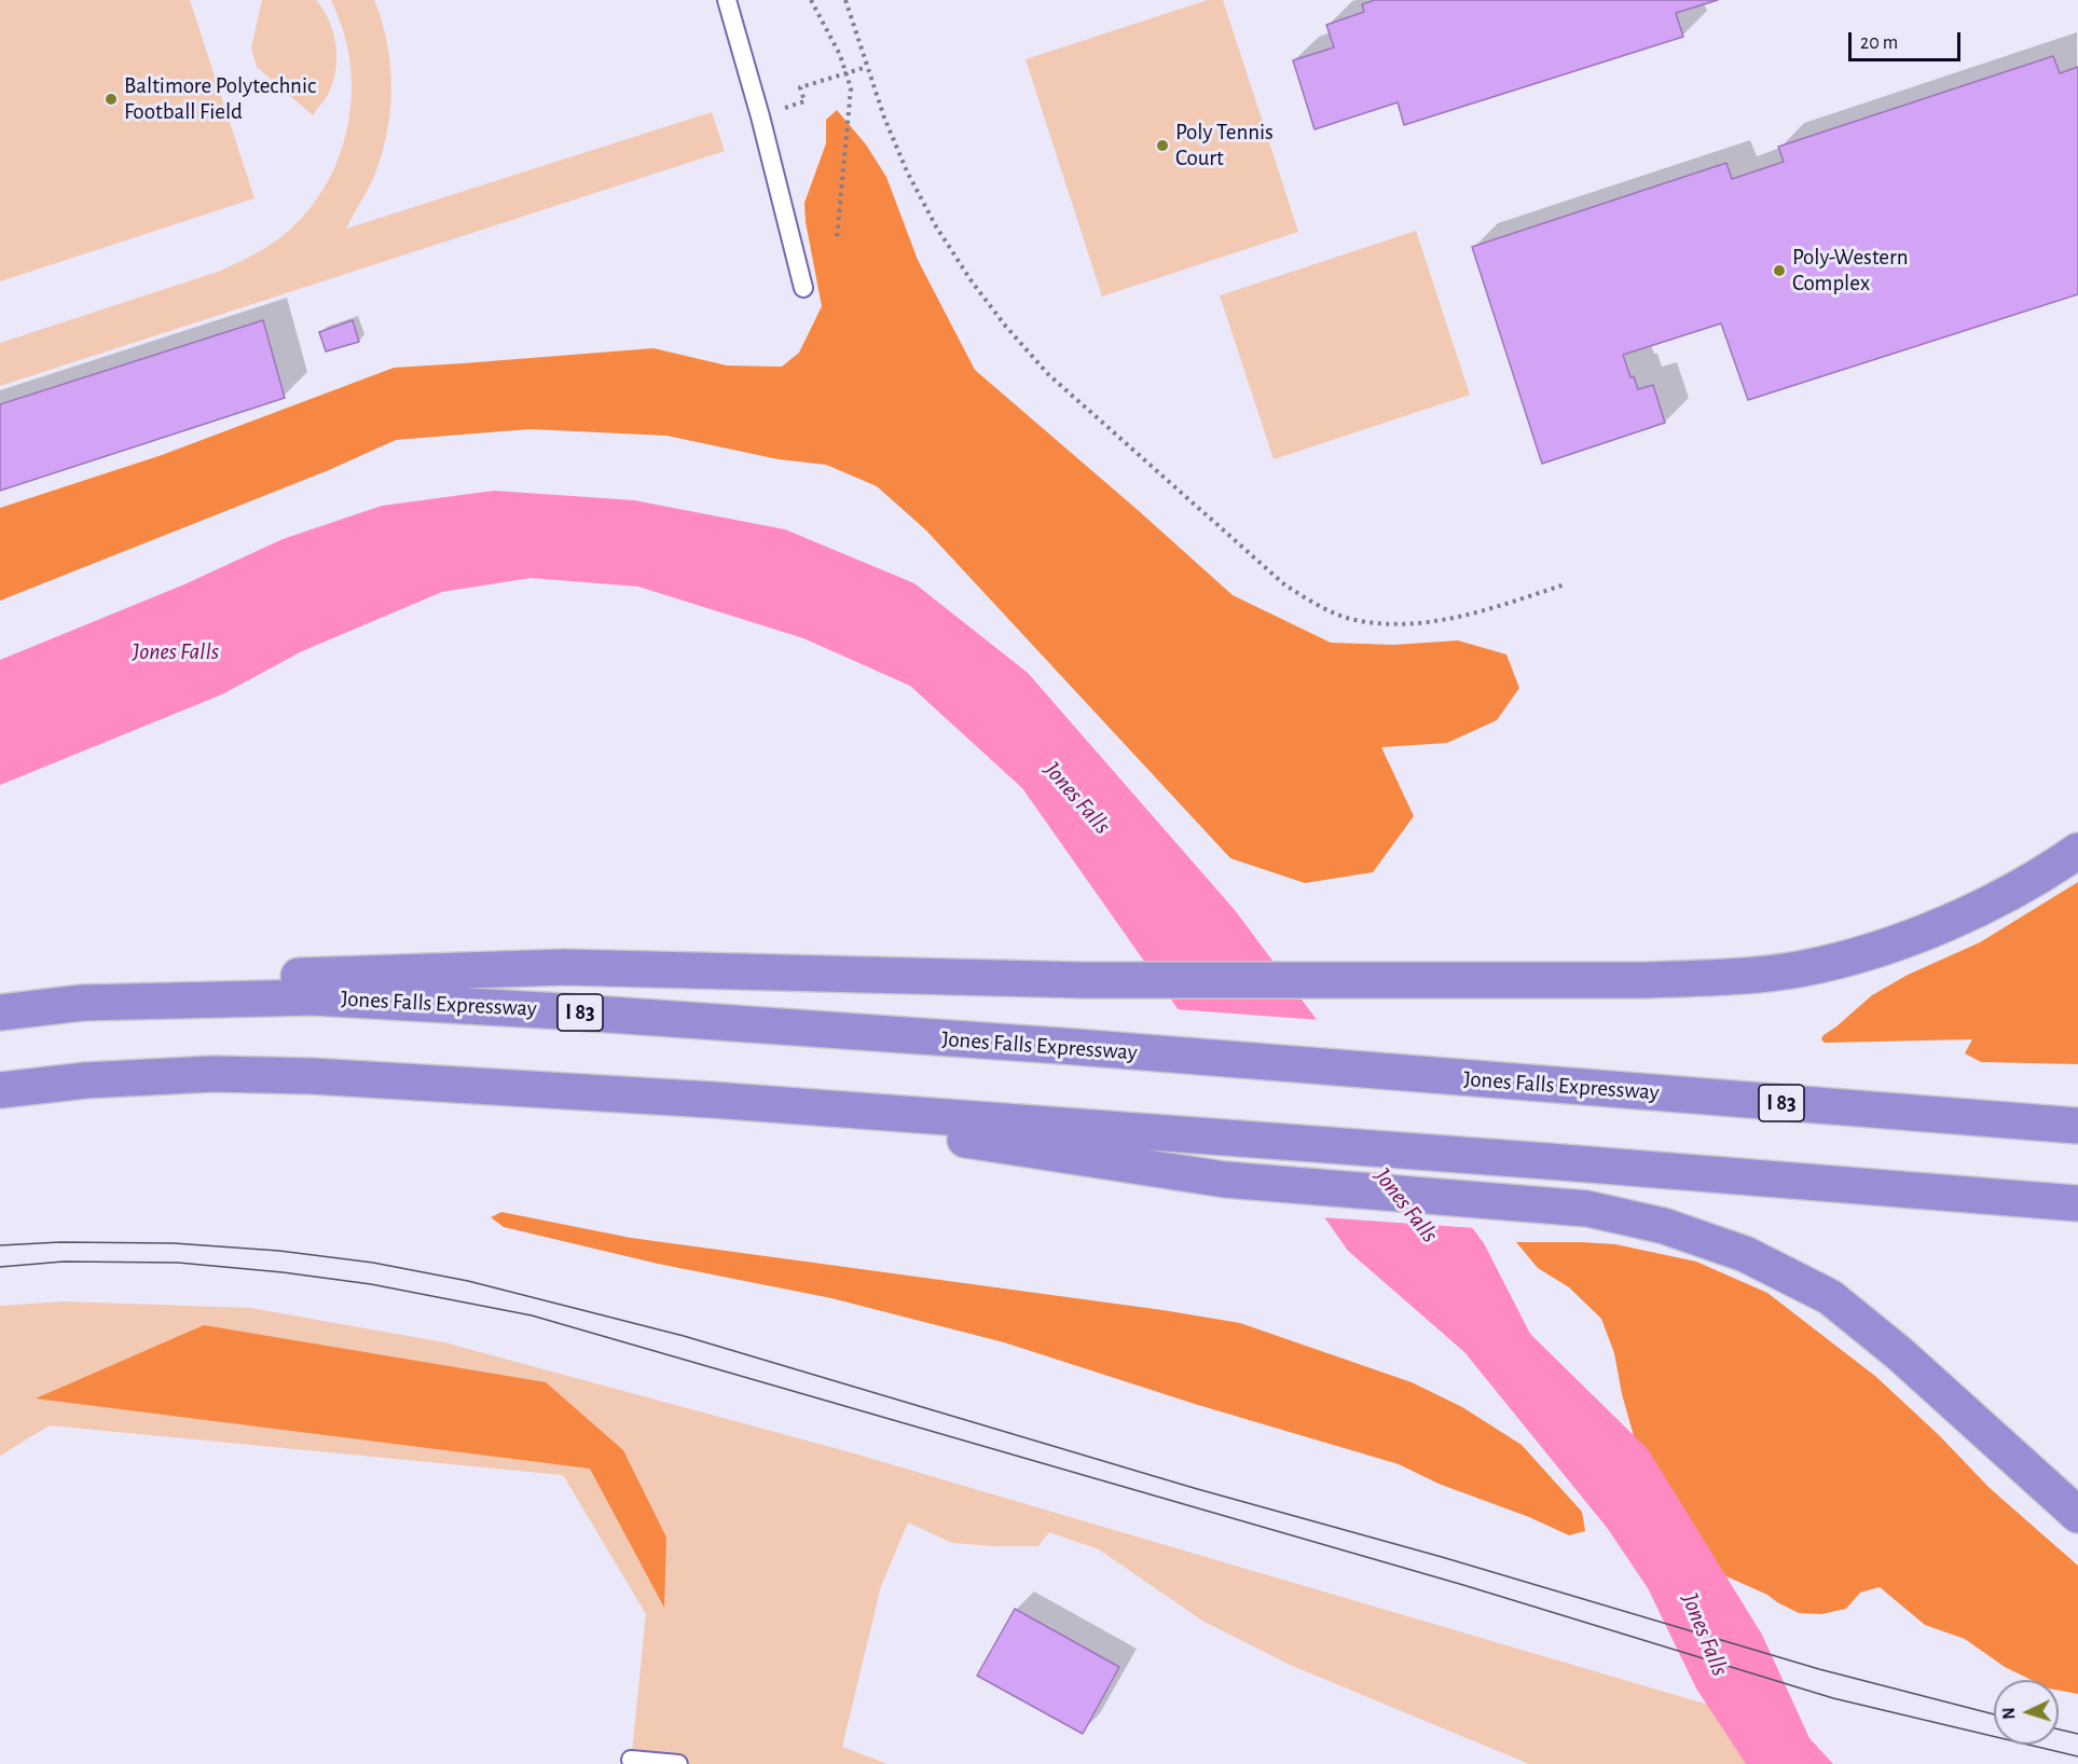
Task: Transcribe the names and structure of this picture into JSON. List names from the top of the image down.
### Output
{
  "streets": {
    "highway": ["Jones Falls Expressway", "I 83"]
  },
  "water": ["Jones Falls"],
  "places": ["Baltimore Polytechnic Football Field", "Poly Tennis Court", "Poly-Western Complex"],
  "scale_bar": "20 m",
  "north": "left"
}
